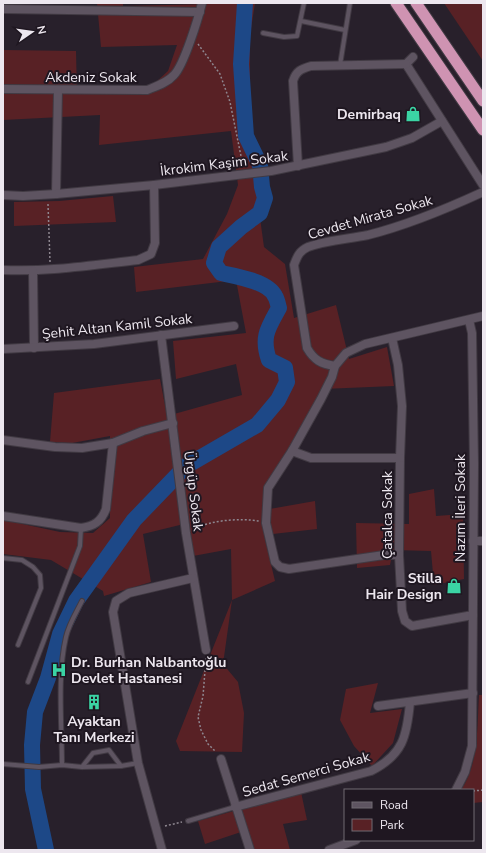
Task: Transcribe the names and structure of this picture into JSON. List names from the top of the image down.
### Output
{
  "streets": {
    "street": [
      "Akdeniz Sokak",
      "İkrokim Kaşim Sokak",
      "Cevdet Mirata Sokak",
      "Şehit Altan Kamil Sokak",
      "Ürgüp Sokak",
      "Nazım İleri Sokak",
      "Çatalca Sokak",
      "Sedat Semerci Sokak"
    ]
  },
  "crossings": [
    ["Şehit Altan Kamil Sokak", "Ürgüp Sokak"],
    ["Nazım İleri Sokak", "Çatalca Sokak"]
  ],
  "places": {
    "shop": ["Demirbaq", "Stilla Hair Design"],
    "hospital": ["Dr. Burhan Nalbantoğlu Devlet Hastanesi"],
    "building": ["Ayaktan Tanı Merkezi"]
  },
  "legend": ["Road", "Park"],
  "north": "right"
}
